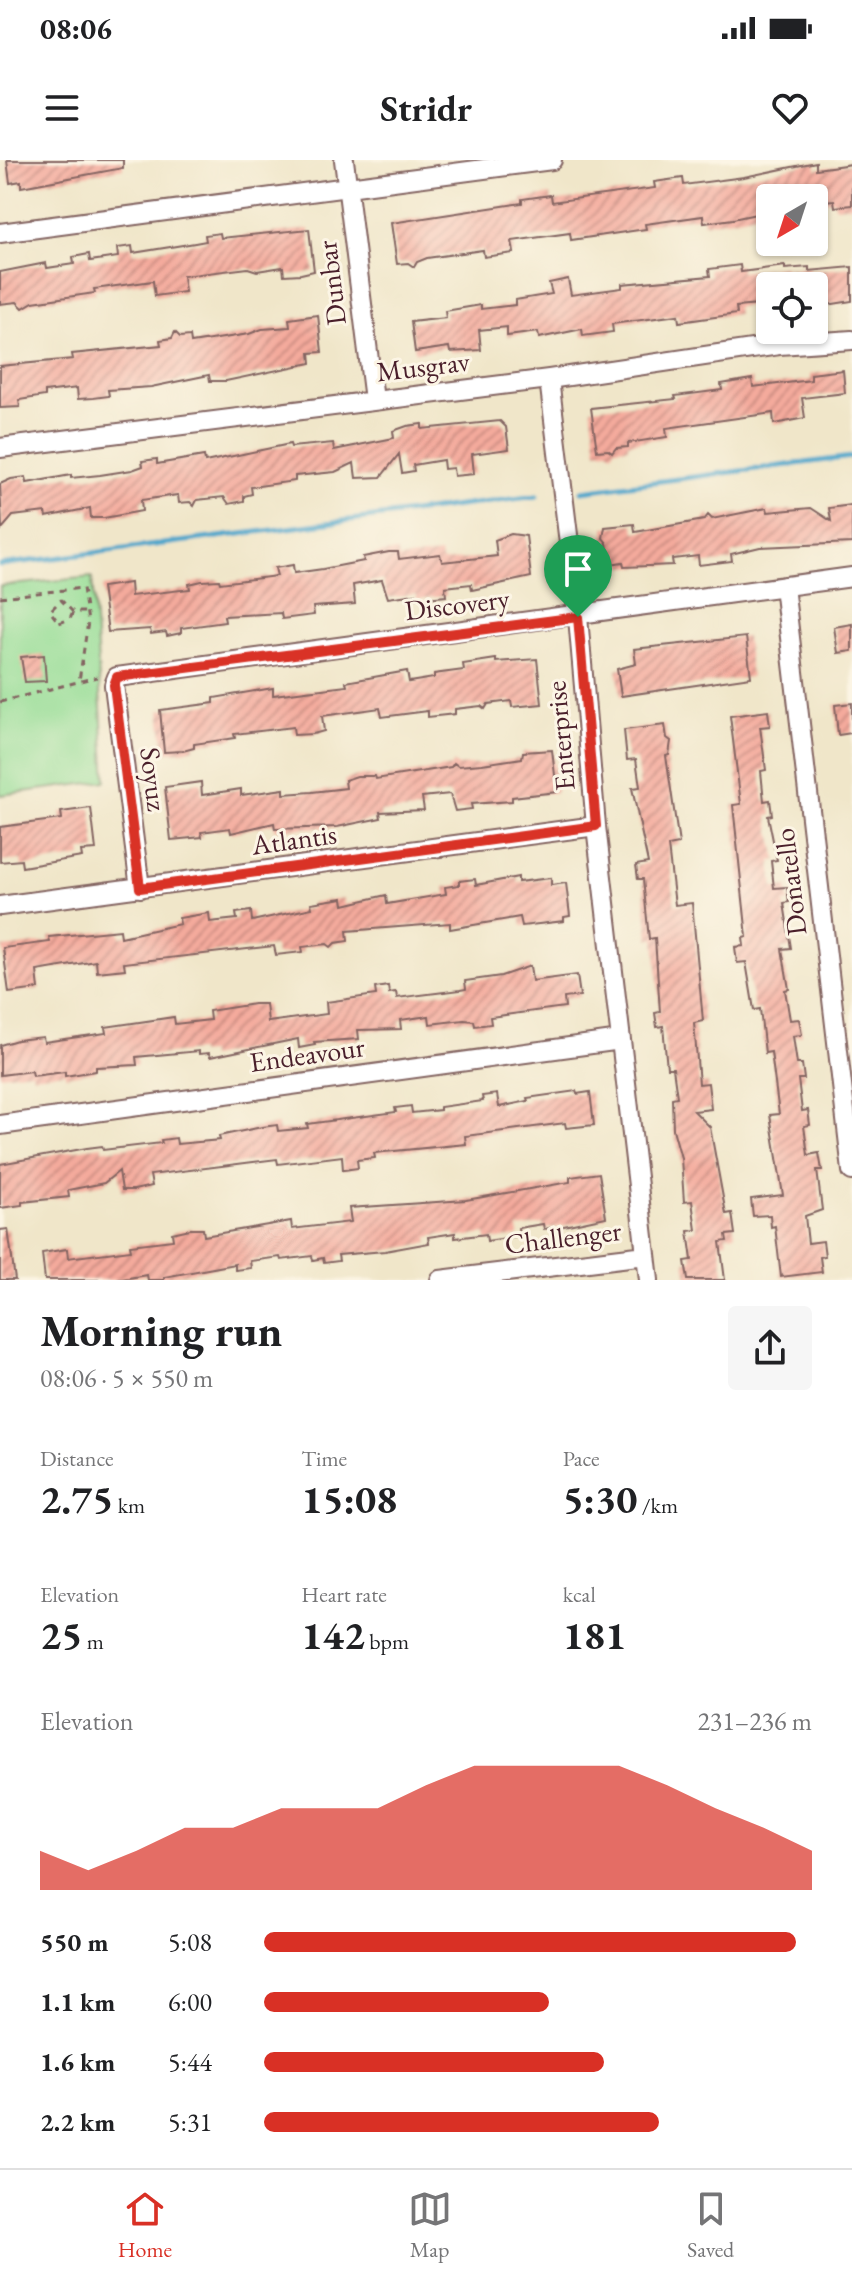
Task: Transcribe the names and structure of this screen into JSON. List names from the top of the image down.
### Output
{
  "streets": {
    "street": [
      "Dunbar",
      "Musgrav",
      "Discovery",
      "Enterprise",
      "Soyuz",
      "Atlantis",
      "Donatello",
      "Endeavour",
      "Challenger"
    ]
  },
  "crossings": [
    ["Dunbar", "Musgrav"],
    ["Musgrav", "Enterprise"],
    ["Discovery", "Enterprise"],
    ["Discovery", "Soyuz"],
    ["Discovery", "Donatello"],
    ["Enterprise", "Atlantis"],
    ["Enterprise", "Endeavour"],
    ["Enterprise", "Challenger"],
    ["Soyuz", "Atlantis"]
  ],
  "north": "bottom left",
  "page": {
    "status": "08:06",
    "header": "Stridr",
    "heading": ["Morning run", "08:06 · 5 × 550 m"],
    "stats": [
      ["Distance", "2.75 km"],
      ["Time", "15:08"],
      ["Pace", "5:30 /km"],
      ["Elevation", "25 m"],
      ["Heart rate", "142 bpm"],
      ["kcal", "181"]
    ],
    "chart": ["Elevation", "231–236 m"],
    "list": [
      {
        "name": "550 m",
        "note": "5:08"
      },
      {
        "name": "1.1 km",
        "note": "6:00"
      },
      {
        "name": "1.6 km",
        "note": "5:44"
      },
      {
        "name": "2.2 km",
        "note": "5:31"
      }
    ],
    "tabs": ["Home", "Map", "Saved"]
  }
}
